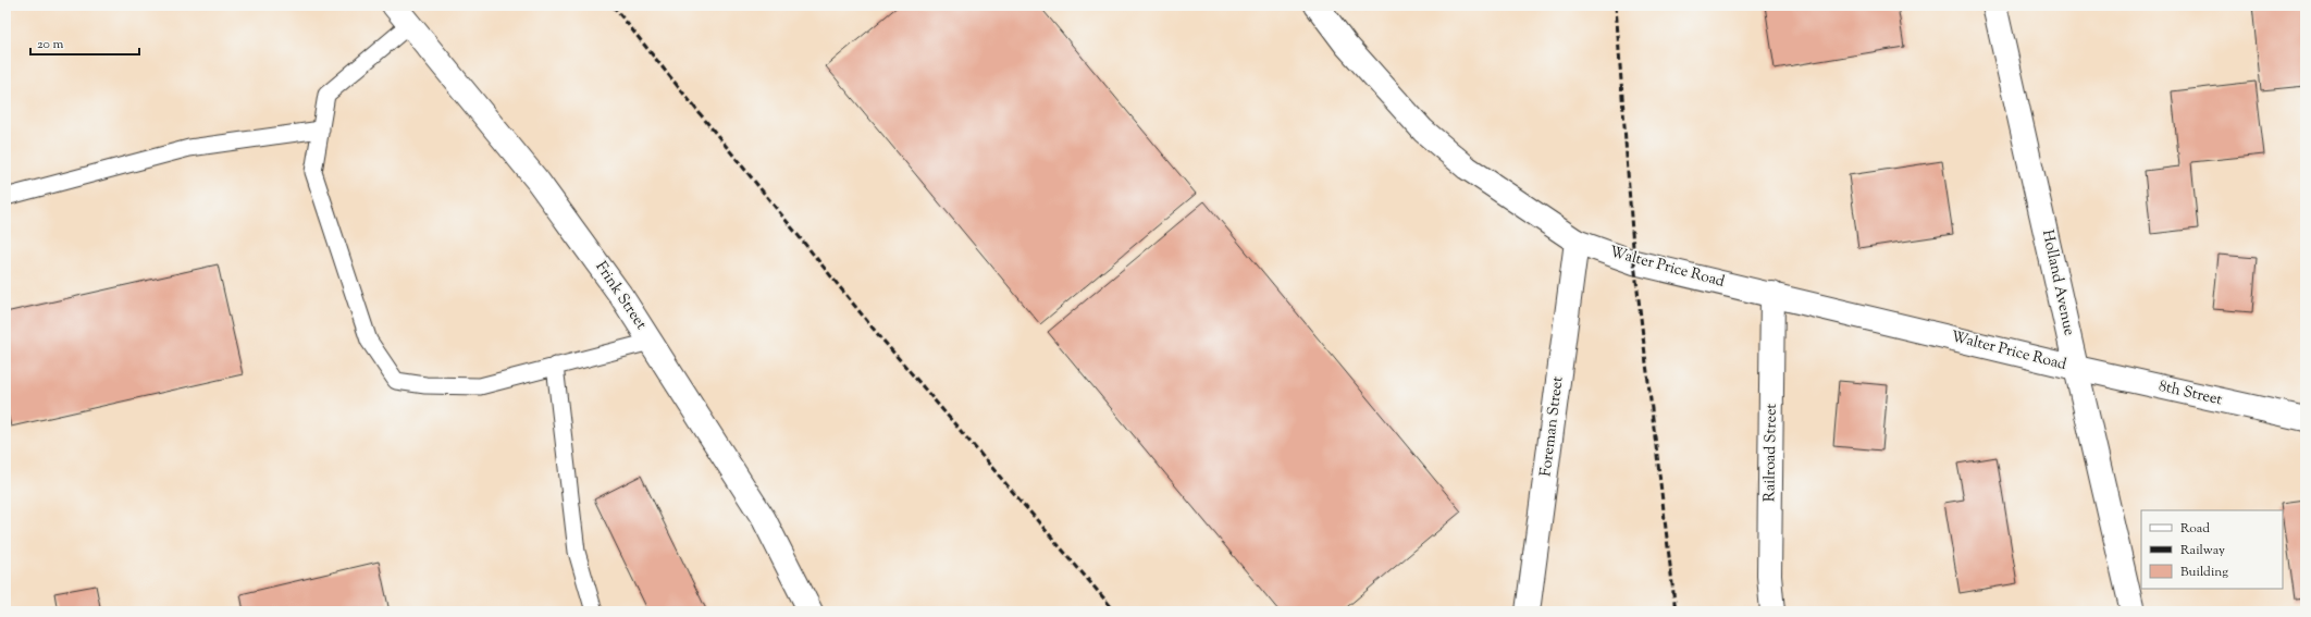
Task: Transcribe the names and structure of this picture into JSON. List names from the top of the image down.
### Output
{
  "streets": {
    "street": [
      "Walter Price Road",
      "Holland Avenue",
      "Frink Street",
      "8th Street",
      "Foreman Street",
      "Railroad Street"
    ]
  },
  "crossings": [
    ["Walter Price Road", "Holland Avenue"],
    ["Walter Price Road", "8th Street"],
    ["Walter Price Road", "Foreman Street"],
    ["Walter Price Road", "Railroad Street"],
    ["Holland Avenue", "8th Street"]
  ],
  "legend": ["Road", "Railway", "Building"],
  "scale_bar": "20 m"
}
